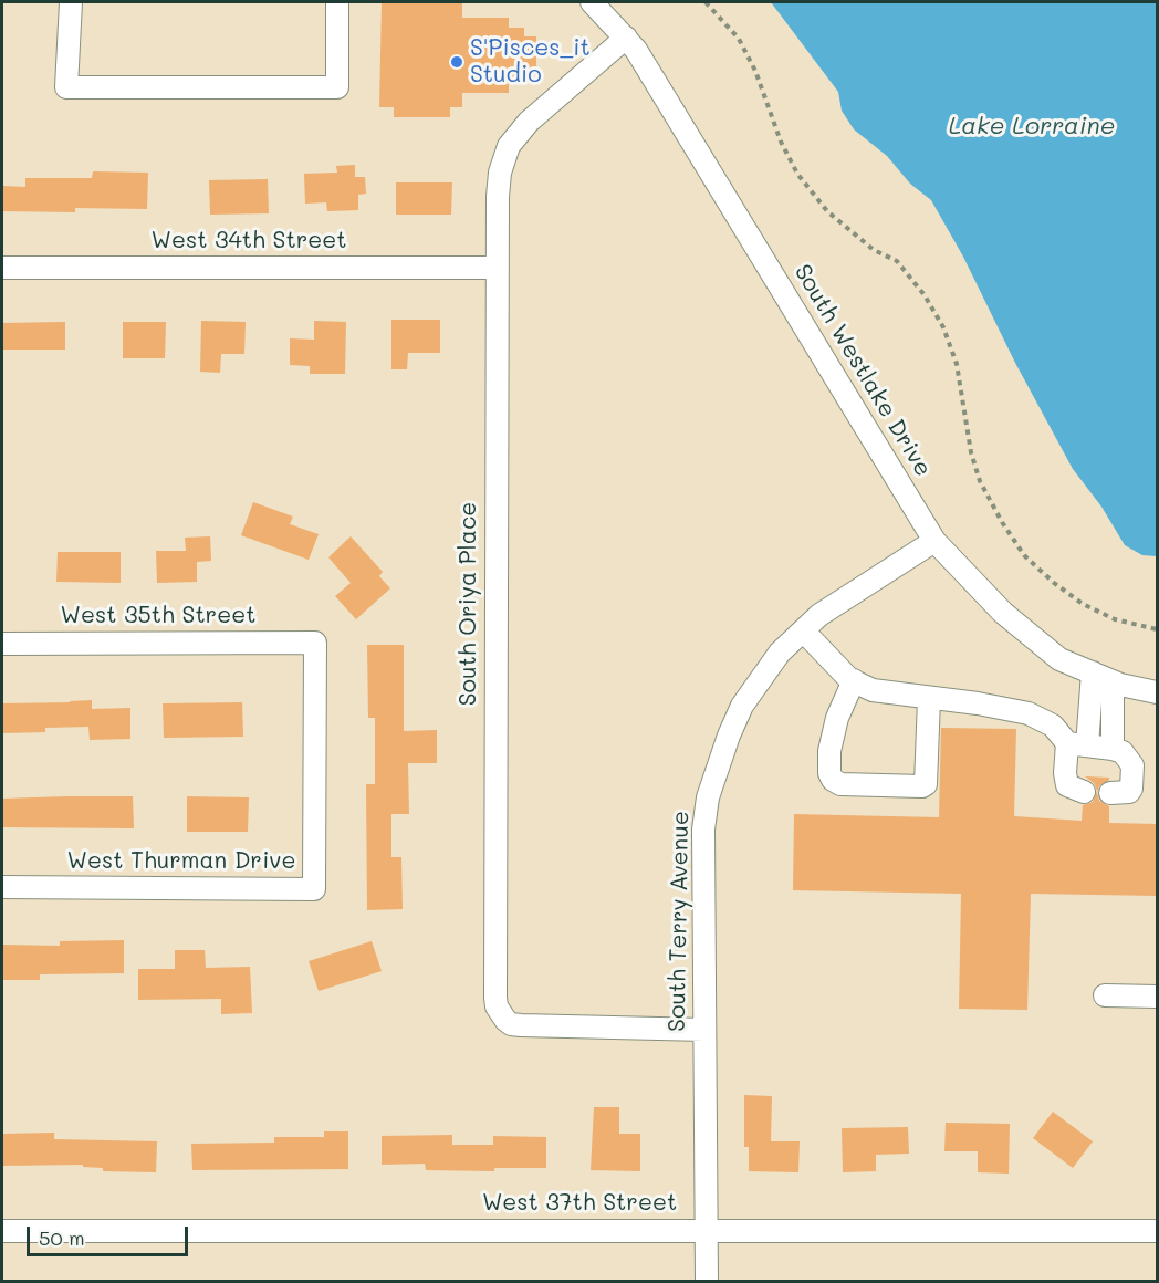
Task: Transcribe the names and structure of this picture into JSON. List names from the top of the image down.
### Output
{
  "streets": {
    "street": [
      "West 34th Street",
      "South Westlake Drive",
      "South Oriya Place",
      "West 35th Street",
      "West Thurman Drive",
      "South Terry Avenue",
      "West 37th Street"
    ]
  },
  "crossings": [
    ["West 34th Street", "South Oriya Place"],
    ["South Westlake Drive", "South Oriya Place"],
    ["South Westlake Drive", "South Terry Avenue"],
    ["South Oriya Place", "South Terry Avenue"],
    ["West 35th Street", "West Thurman Drive"],
    ["South Terry Avenue", "West 37th Street"]
  ],
  "water": ["Lake Lorraine"],
  "places": ["S'Pisces_it Studio"],
  "scale_bar": "50 m"
}
